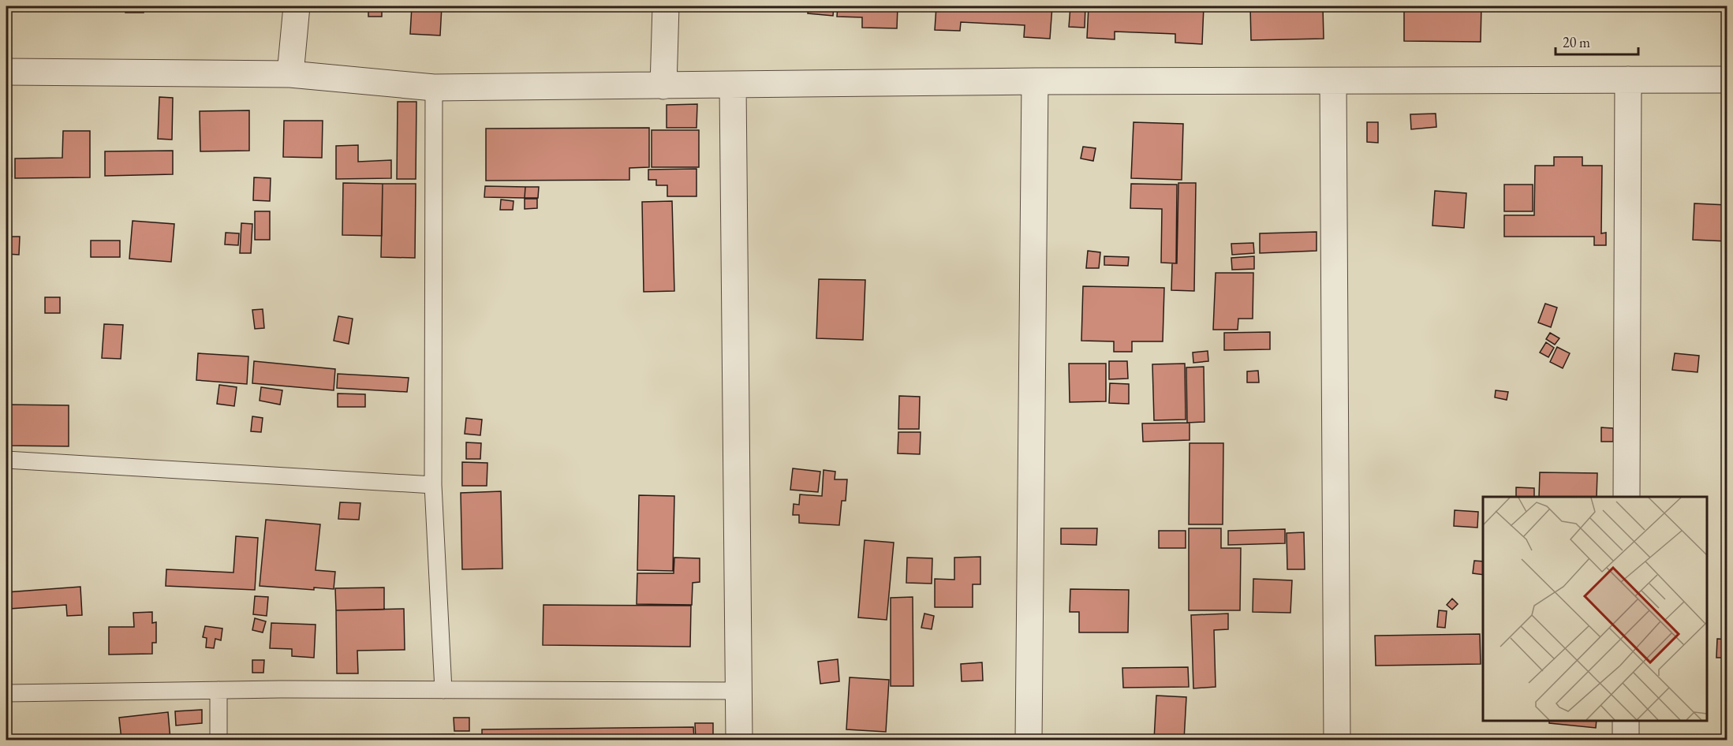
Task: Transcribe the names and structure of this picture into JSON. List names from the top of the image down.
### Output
{
  "scale_bar": "20 m"
}
